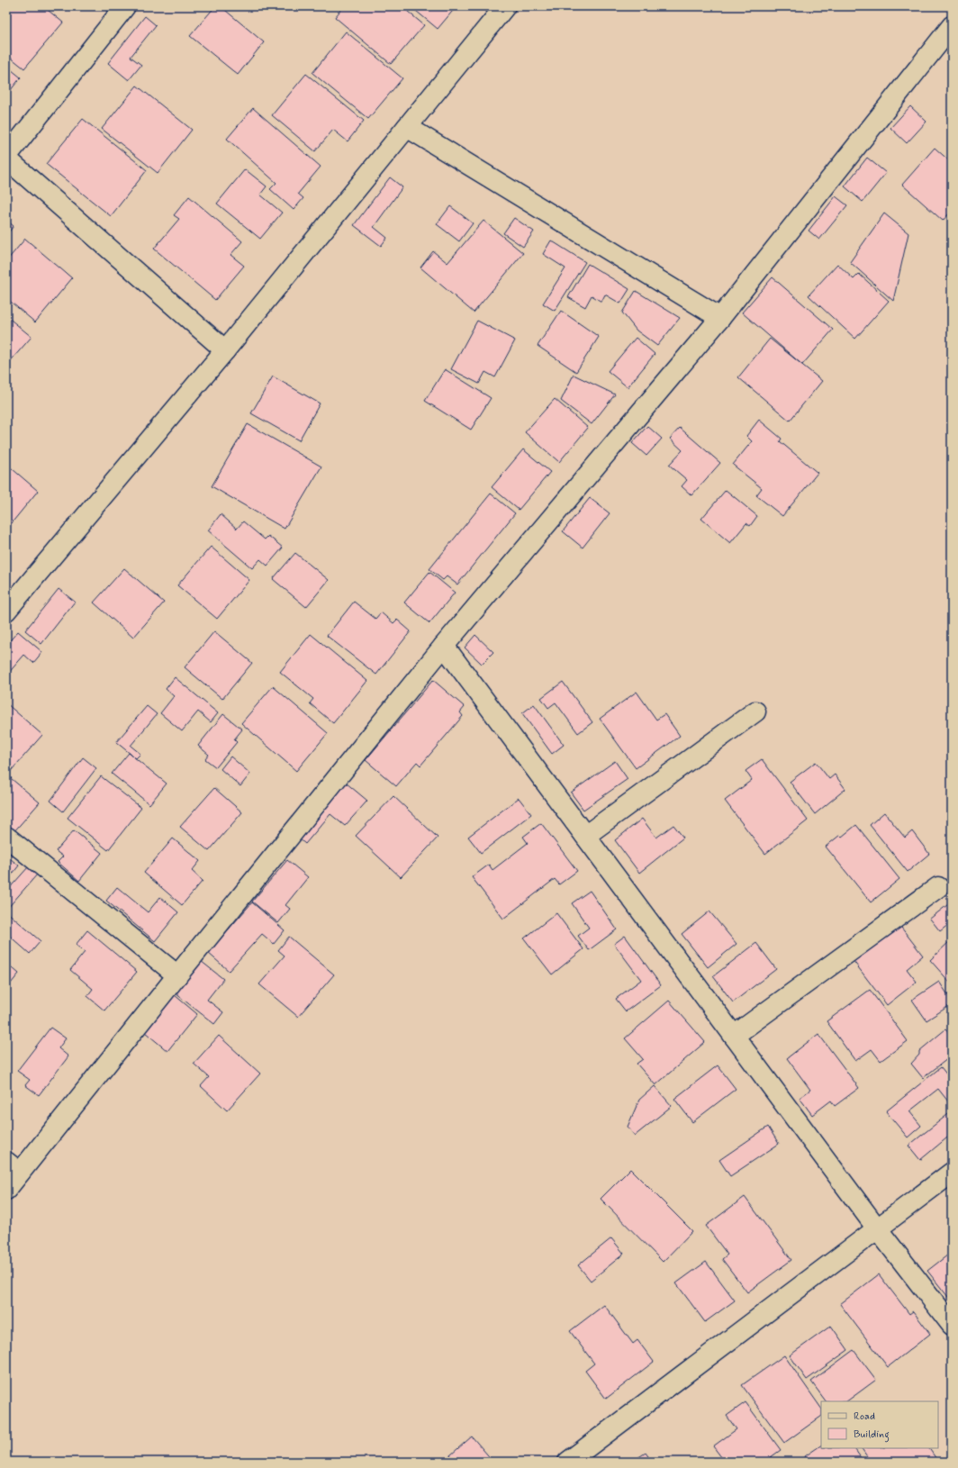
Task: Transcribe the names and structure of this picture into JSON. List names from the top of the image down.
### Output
{
  "legend": ["Road", "Building"]
}
